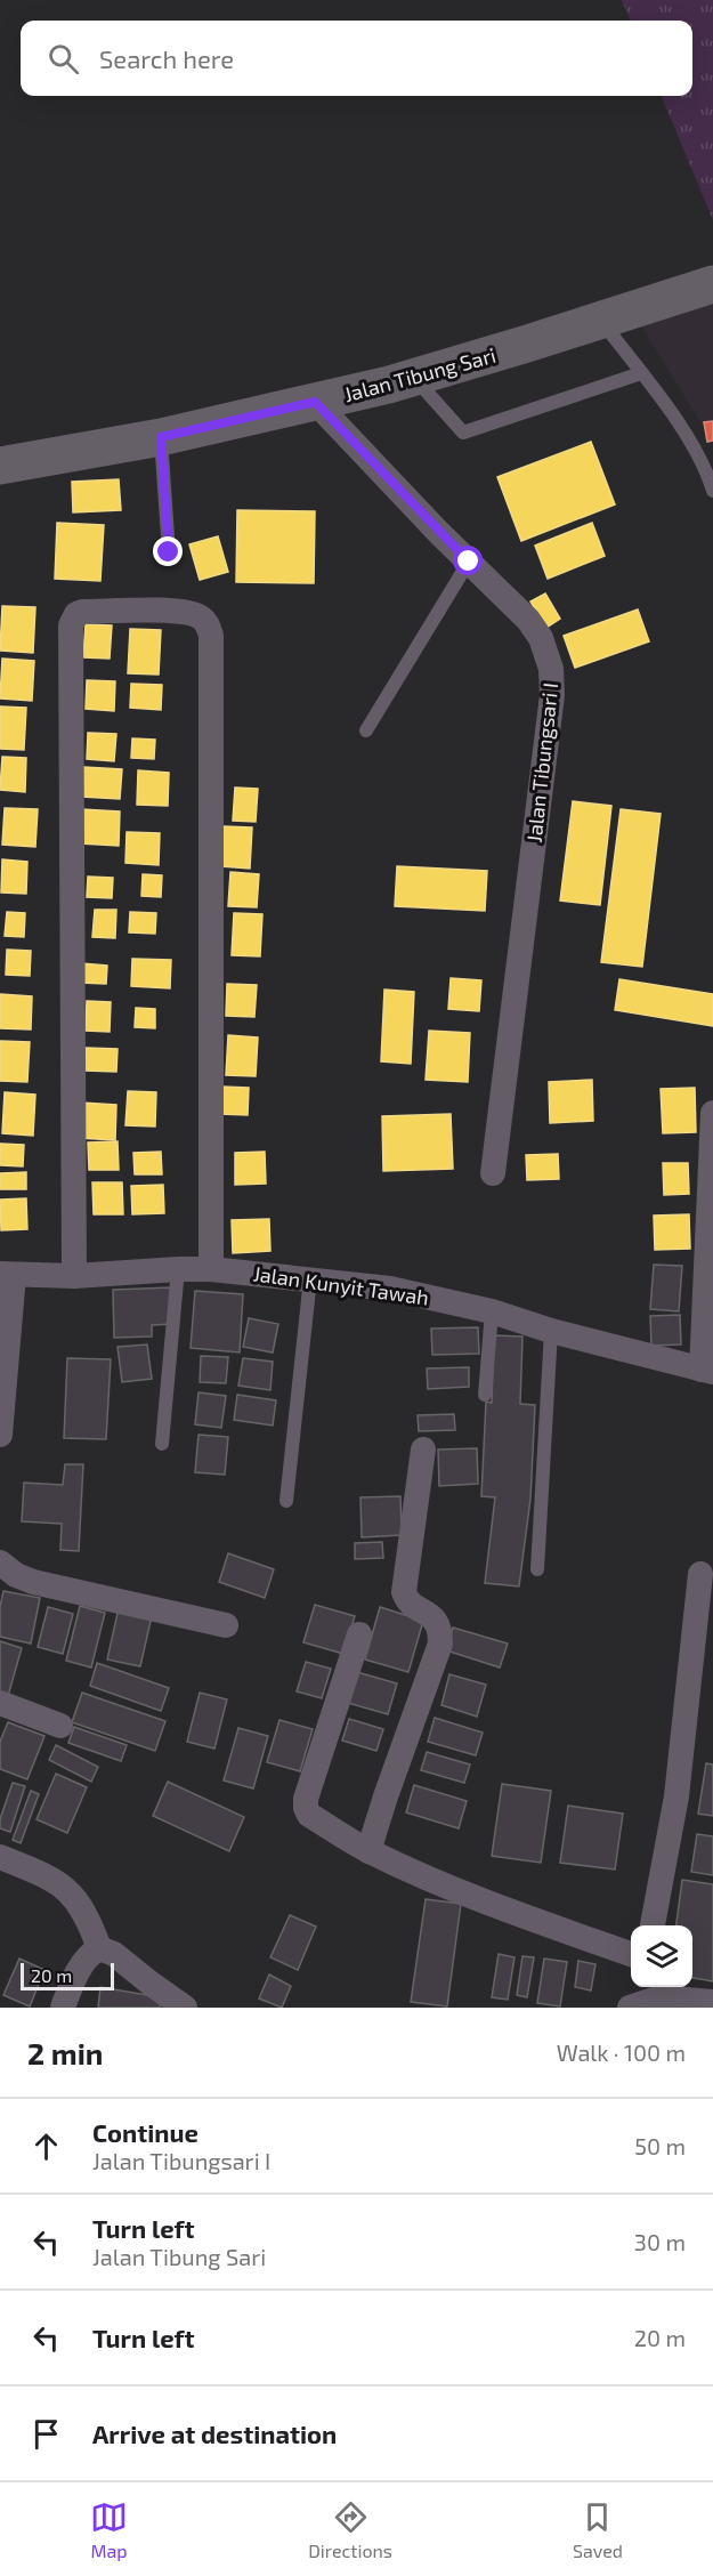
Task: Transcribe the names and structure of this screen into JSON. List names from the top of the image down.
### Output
{
  "streets": {
    "street": ["Jalan Tibung Sari", "Jalan Tibungsari I", "Jalan Kunyit Tawah"]
  },
  "crossings": [
    ["Jalan Tibung Sari", "Jalan Tibungsari I"]
  ],
  "scale_bar": "20 m",
  "page": {
    "search": "Search here",
    "scale": "20 m",
    "heading": ["2 min", "Walk · 100 m"],
    "list": [
      ["Continue", "Jalan Tibungsari I", "50 m"],
      ["Turn left", "Jalan Tibung Sari", "30 m"],
      ["Turn left", "20 m"],
      "Arrive at destination"
    ],
    "nav": ["Map", "Directions", "Saved"]
  }
}
